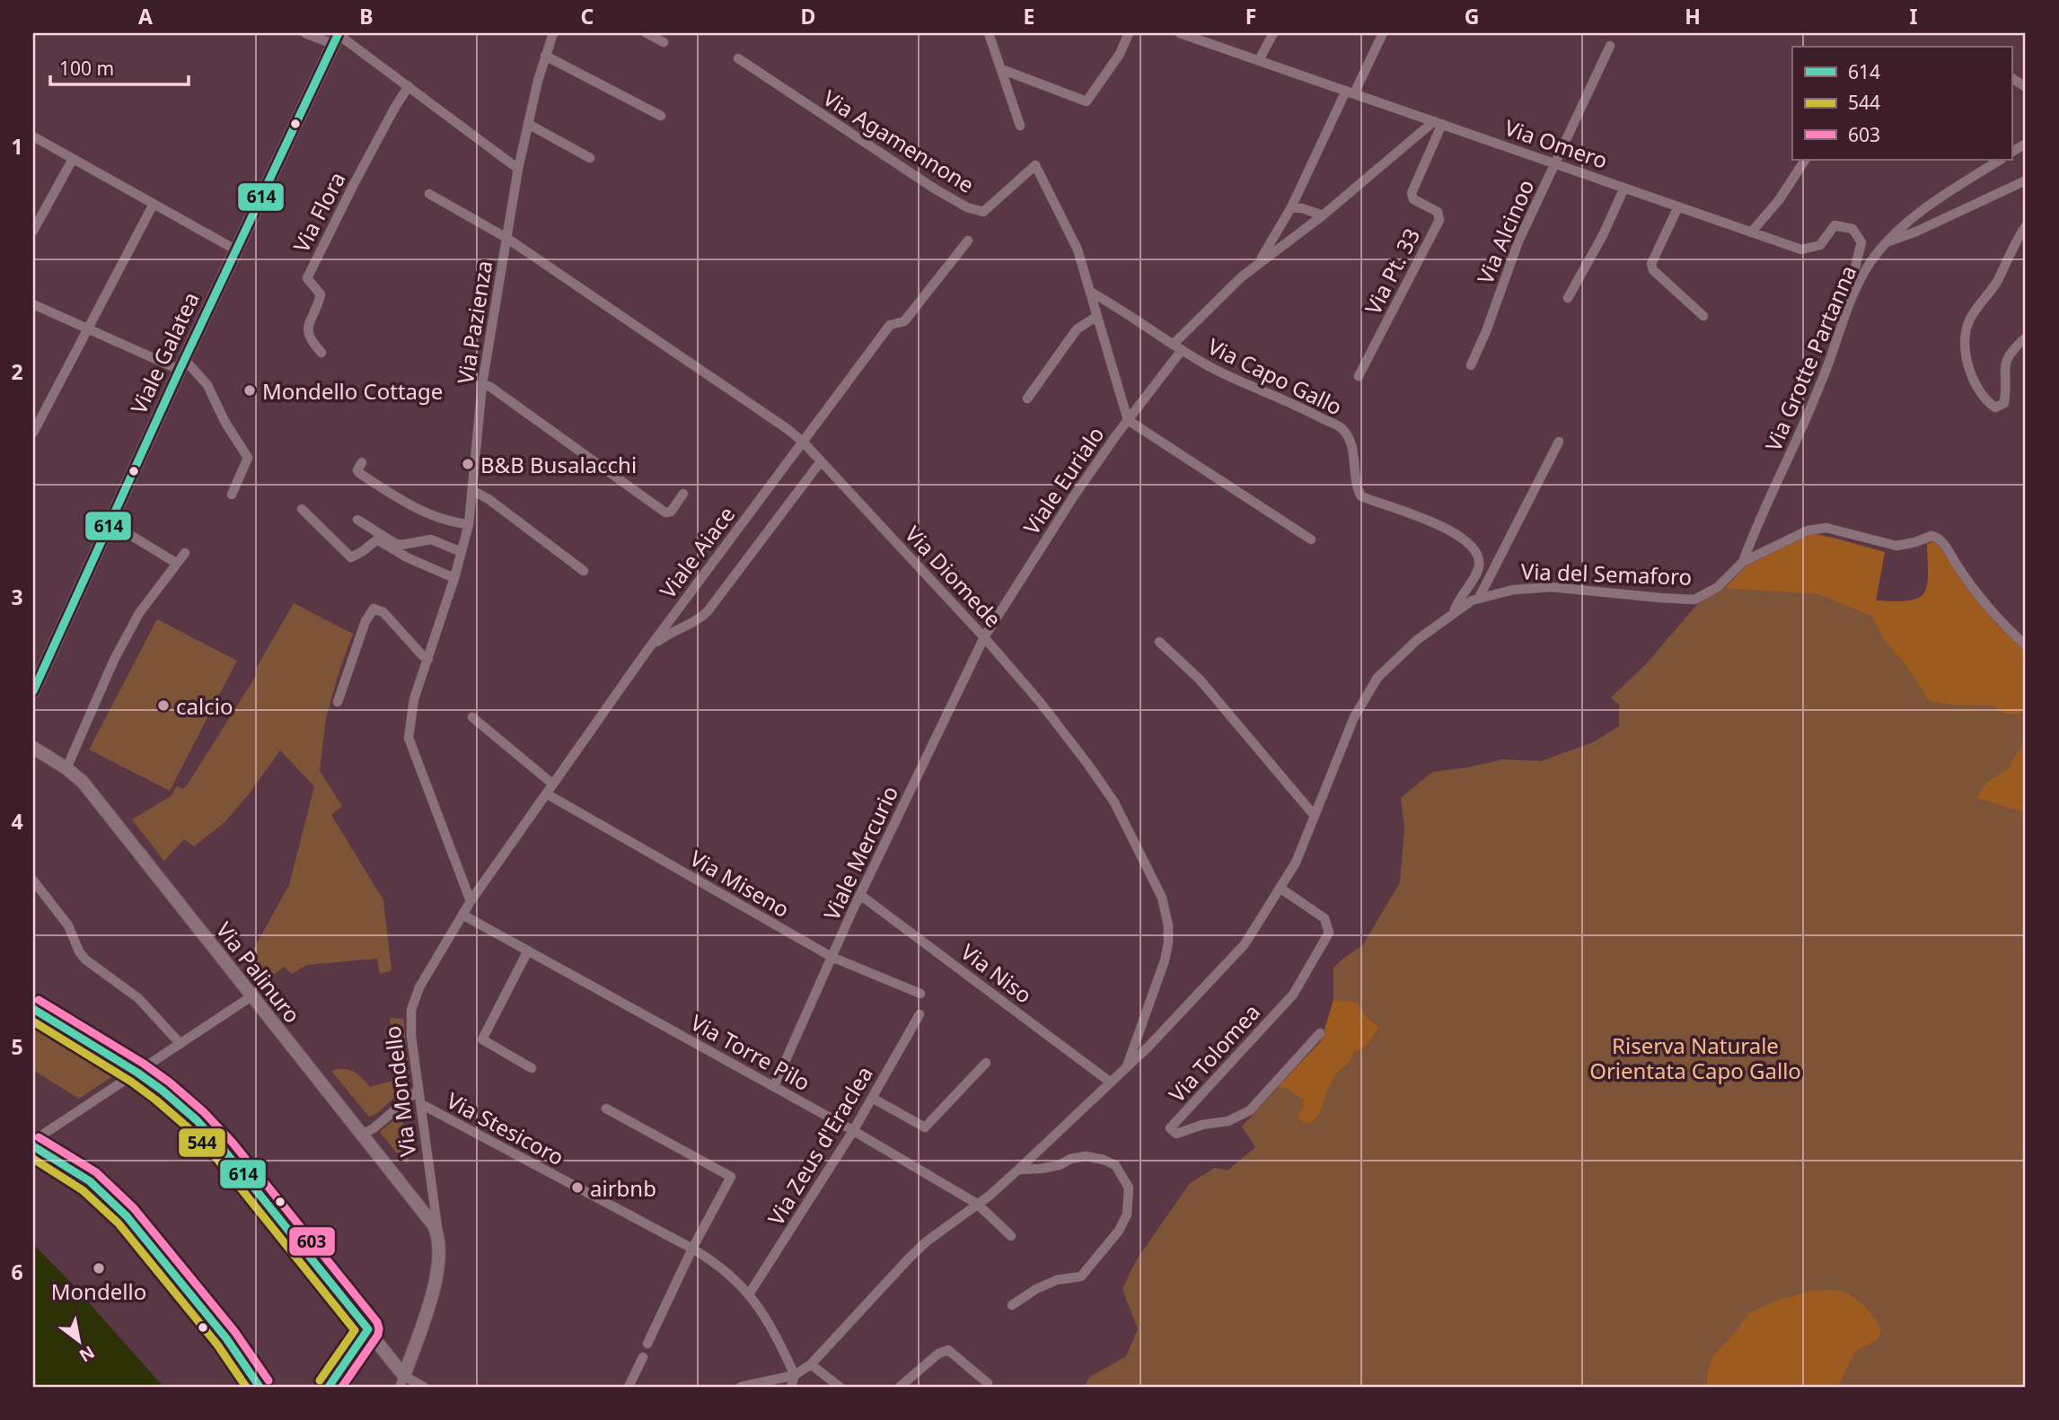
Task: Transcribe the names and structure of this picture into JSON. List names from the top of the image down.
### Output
{
  "streets": {
    "main road": ["Viale Galatea", "Via Palinuro", "Via Mondello"],
    "street": [
      "Via Agamennone",
      "Via Omero",
      "Via Flora",
      "Via Alcinoo",
      "Via Pt. 33",
      "Via Pazienza",
      "Via Grotte Partanna",
      "Via Capo Gallo",
      "Viale Eurialo",
      "Viale Aiace",
      "Via del Semaforo",
      "Via Diomede",
      "Viale Mercurio",
      "Via Miseno",
      "Via Niso",
      "Via Torre Pilo",
      "Via Tolomea",
      "Via Stesicoro",
      "Via Zeus d'Eraclea"
    ]
  },
  "crossings": [
    ["Via Agamennone", "Via Capo Gallo"],
    ["Via Omero", "Via Alcinoo"],
    ["Via Omero", "Via Pt. 33"],
    ["Via Omero", "Via Grotte Partanna"],
    ["Via Pazienza", "Viale Aiace"],
    ["Via Pazienza", "Via Diomede"],
    ["Via Pazienza", "Via Mondello"],
    ["Via Grotte Partanna", "Via del Semaforo"],
    ["Via Capo Gallo", "Viale Eurialo"],
    ["Via Capo Gallo", "Via del Semaforo"],
    ["Viale Eurialo", "Via Diomede"],
    ["Viale Eurialo", "Viale Mercurio"],
    ["Viale Aiace", "Via Diomede"],
    ["Viale Aiace", "Via Miseno"],
    ["Viale Aiace", "Via Mondello"],
    ["Via Diomede", "Viale Mercurio"],
    ["Viale Mercurio", "Via Miseno"],
    ["Viale Mercurio", "Via Niso"],
    ["Viale Mercurio", "Via Torre Pilo"],
    ["Via Palinuro", "Via Mondello"],
    ["Via Torre Pilo", "Via Mondello"],
    ["Via Torre Pilo", "Via Zeus d'Eraclea"],
    ["Via Mondello", "Via Stesicoro"],
    ["Via Stesicoro", "Via Zeus d'Eraclea"]
  ],
  "parks": ["Riserva Naturale Orientata Capo Gallo"],
  "places": [
    "Mondello Cottage",
    "B&B Busalacchi",
    "calcio",
    "airbnb",
    "Mondello"
  ],
  "lines": ["transit line 614", "transit line 603", "transit line 544"],
  "legend": ["614", "544", "603"],
  "scale_bar": "100 m",
  "north": "bottom right",
  "grid": {
    "columns": [
      "A",
      "B",
      "C",
      "D",
      "E",
      "F",
      "G",
      "H",
      "I"
    ],
    "rows": [
      "1",
      "2",
      "3",
      "4",
      "5",
      "6"
    ]
  }
}
